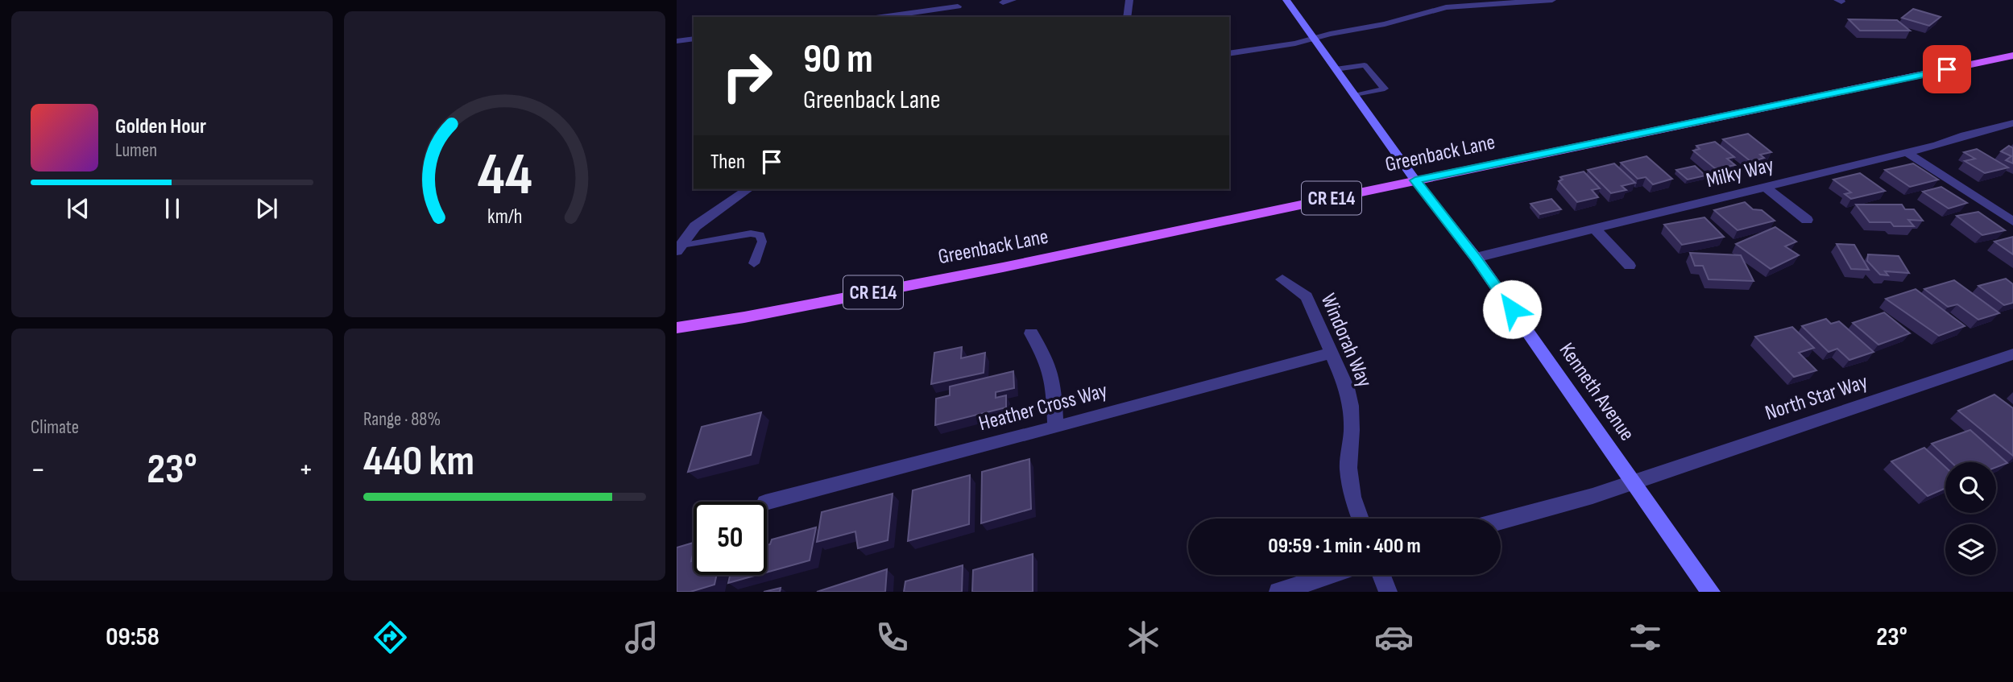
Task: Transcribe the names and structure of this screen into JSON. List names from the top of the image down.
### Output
{
  "streets": {
    "main road": ["Greenback Lane", "CR E14", "Kenneth Avenue"],
    "street": [
      "Milky Way",
      "Windorah Way",
      "North Star Way",
      "Heather Cross Way"
    ]
  },
  "crossings": [
    ["Greenback Lane", "Kenneth Avenue"],
    ["Milky Way", "Kenneth Avenue"],
    ["Windorah Way", "Heather Cross Way"],
    ["Kenneth Avenue", "North Star Way"]
  ],
  "page": {
    "turn": ["90 m", "Greenback Lane"],
    "song": ["Golden Hour", "Lumen"],
    "then": "Then",
    "tile": [
      "Climate",
      ["Range · 88%", "440 km"]
    ],
    "heat": ["−", "23°", "+"],
    "limit": "50",
    "trip": "09:59 · 1 min · 400 m",
    "tabs": ["09:58", "23°"],
    "gauge": ["44", "km/h"]
  }
}
